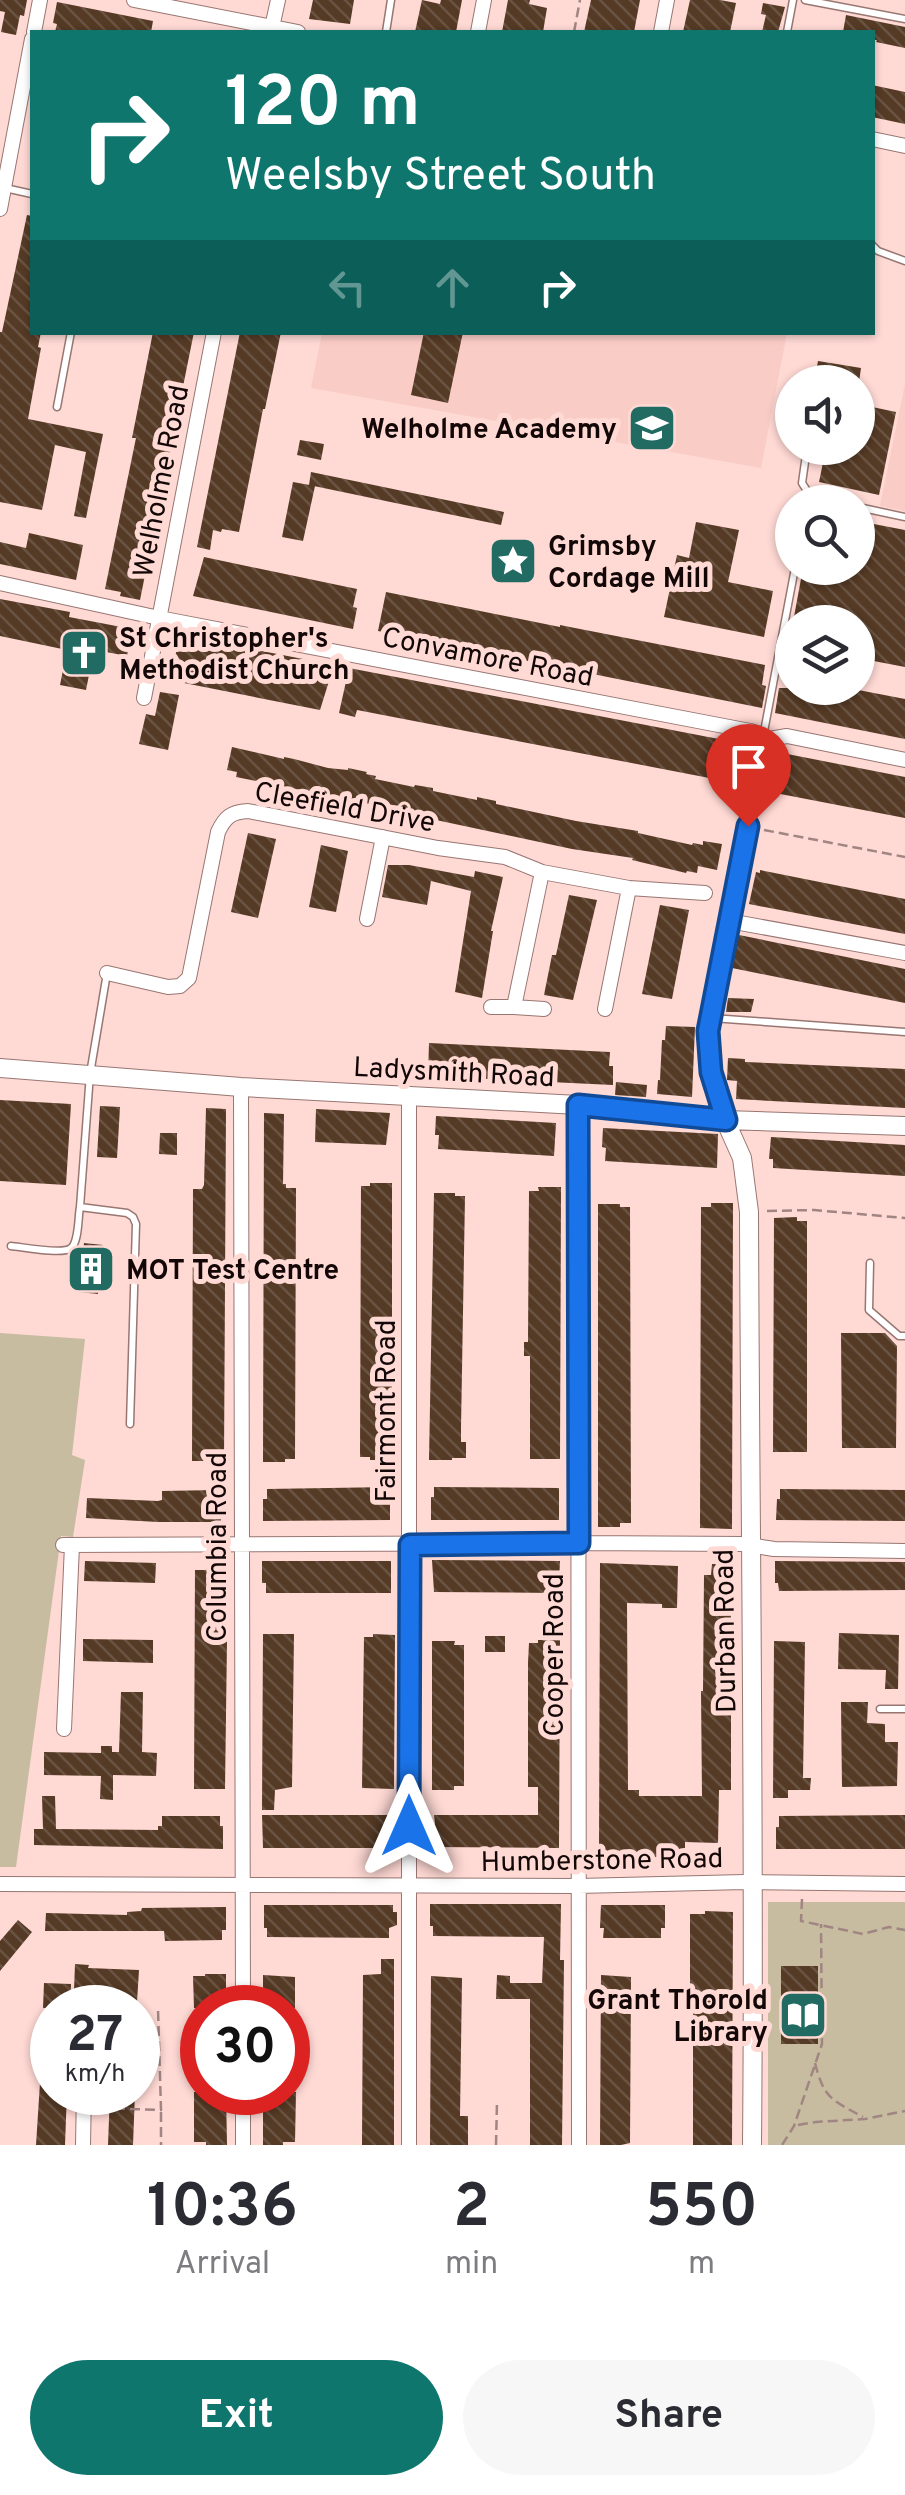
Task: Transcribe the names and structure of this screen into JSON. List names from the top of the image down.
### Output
{
  "streets": {
    "street": [
      "Welholme Road",
      "Convamore Road",
      "Cleefield Drive",
      "Ladysmith Road",
      "Fairmont Road",
      "Columbia Road",
      "Durban Road",
      "Cooper Road",
      "Humberstone Road"
    ]
  },
  "crossings": [
    ["Welholme Road", "Convamore Road"],
    ["Ladysmith Road", "Fairmont Road"],
    ["Ladysmith Road", "Columbia Road"],
    ["Ladysmith Road", "Durban Road"],
    ["Ladysmith Road", "Cooper Road"],
    ["Fairmont Road", "Humberstone Road"],
    ["Columbia Road", "Humberstone Road"],
    ["Durban Road", "Humberstone Road"],
    ["Cooper Road", "Humberstone Road"]
  ],
  "places": {
    "school or university": ["Welholme Academy"],
    "place": ["Grimsby Cordage Mill"],
    "church": ["St Christopher's Methodist Church"],
    "building": ["MOT Test Centre"],
    "library": ["Grant Thorold Library"]
  },
  "page": {
    "turn": ["120 m", "Weelsby Street South"],
    "speed": "27 km/h",
    "limit": "30",
    "eta": [
      "10:36",
      "Arrival",
      "2",
      "min",
      "550",
      "m"
    ],
    "buttons": ["Exit", "Share"]
  }
}
